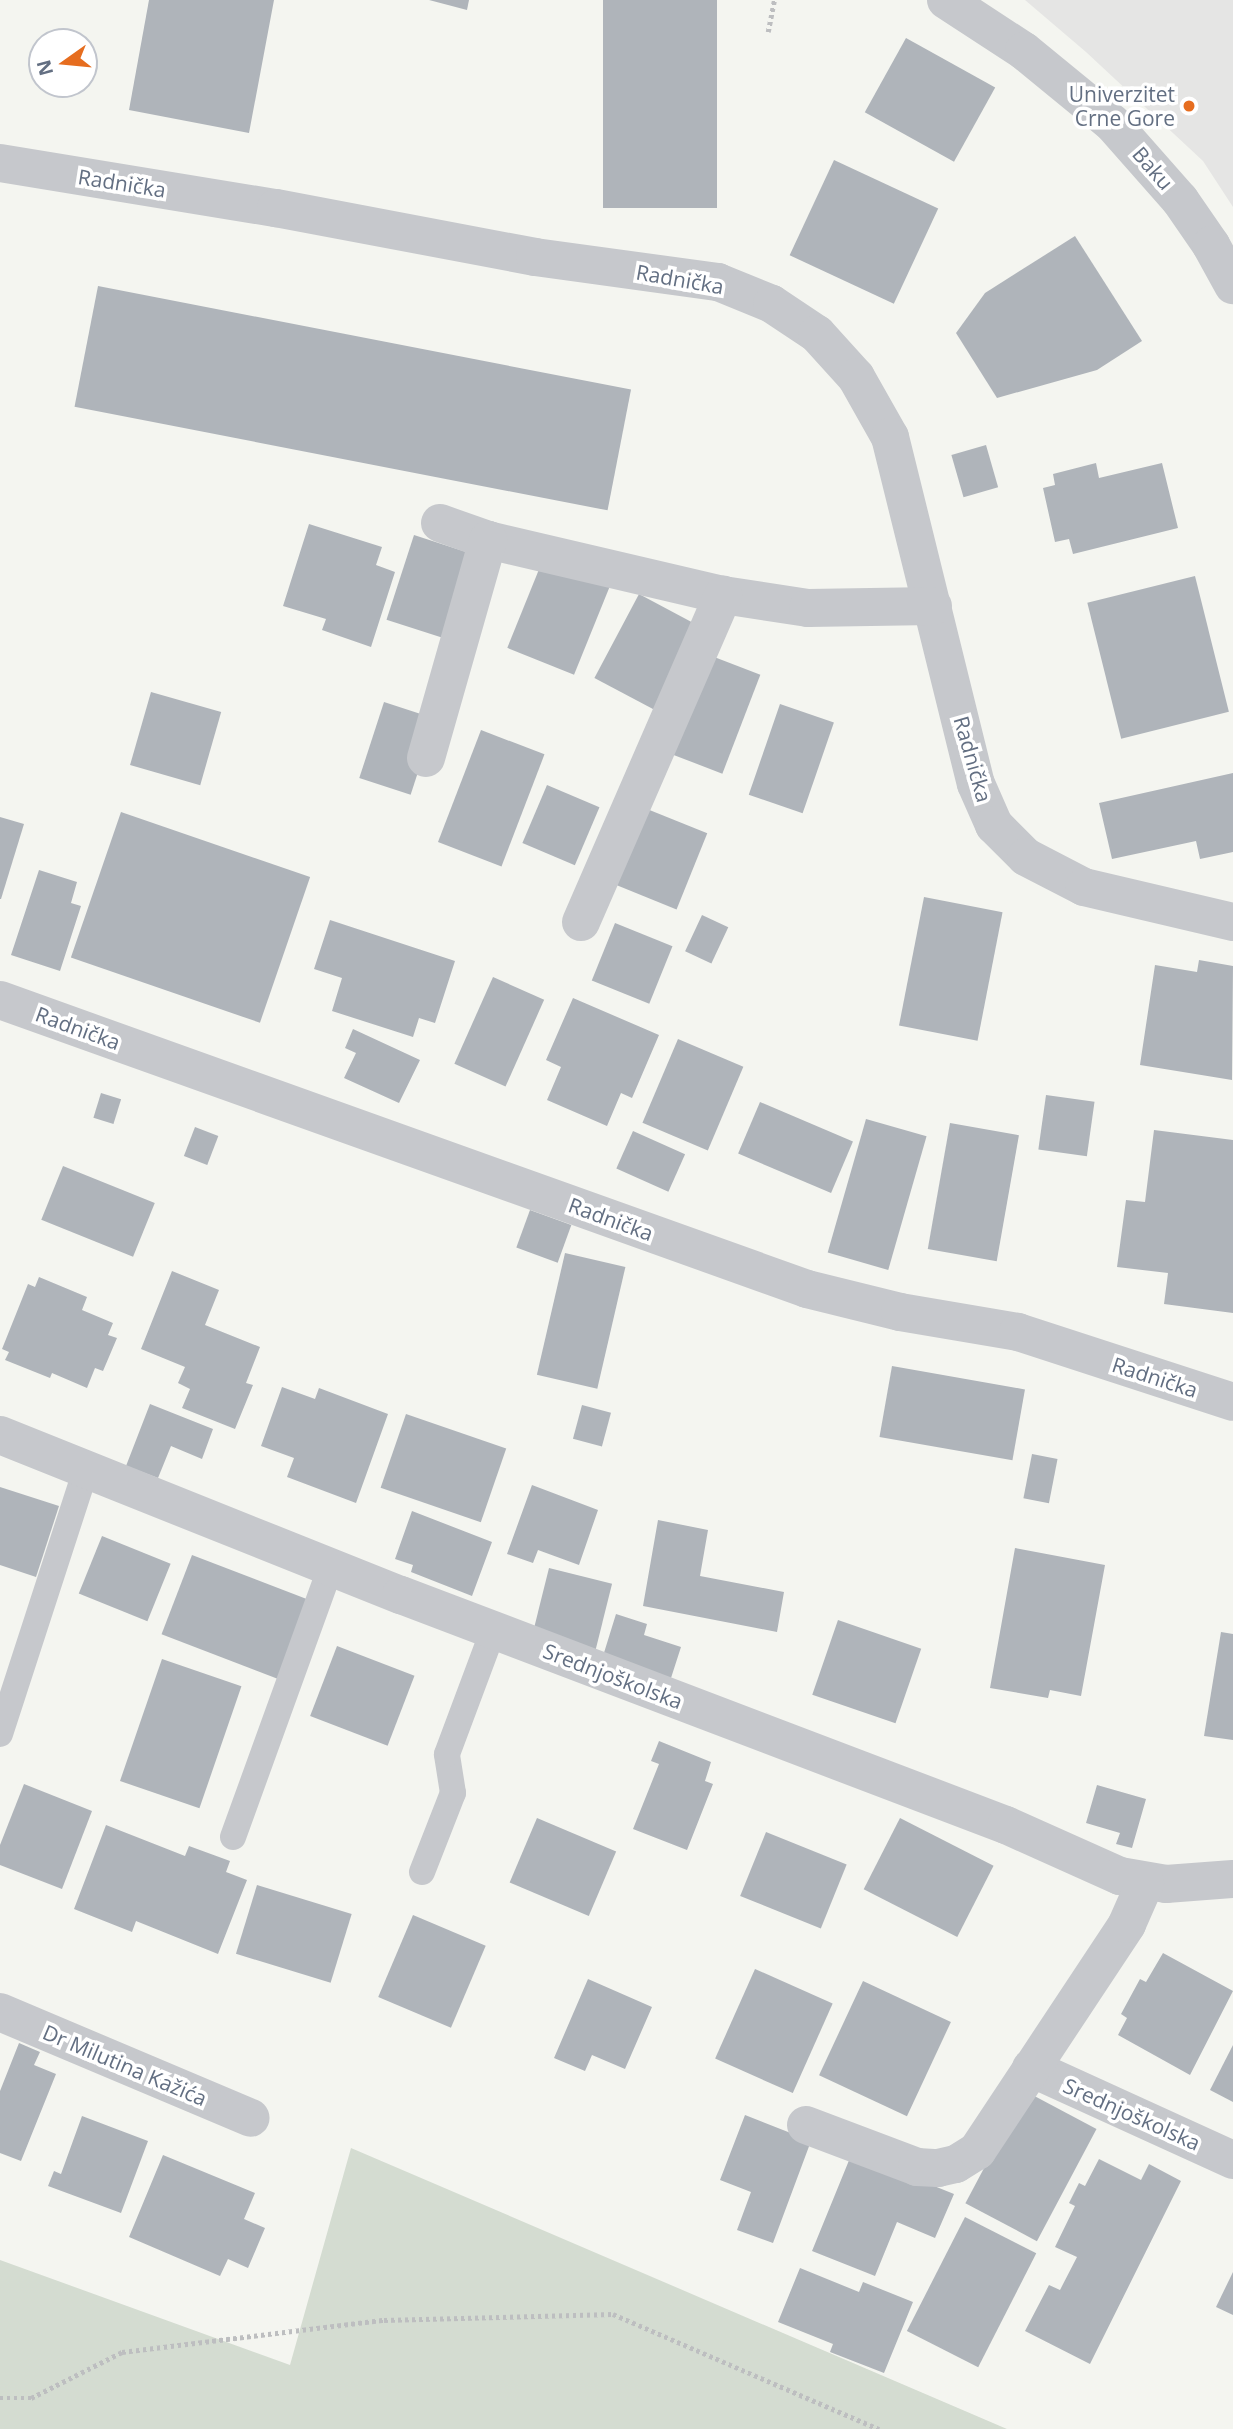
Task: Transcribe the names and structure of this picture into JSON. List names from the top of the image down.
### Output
{
  "streets": {
    "street": [
      "Baku",
      "Radnička",
      "Srednjoškolska",
      "Dr Milutina Kažića"
    ]
  },
  "places": ["Univerzitet Crne Gore"],
  "north": "left"
}
